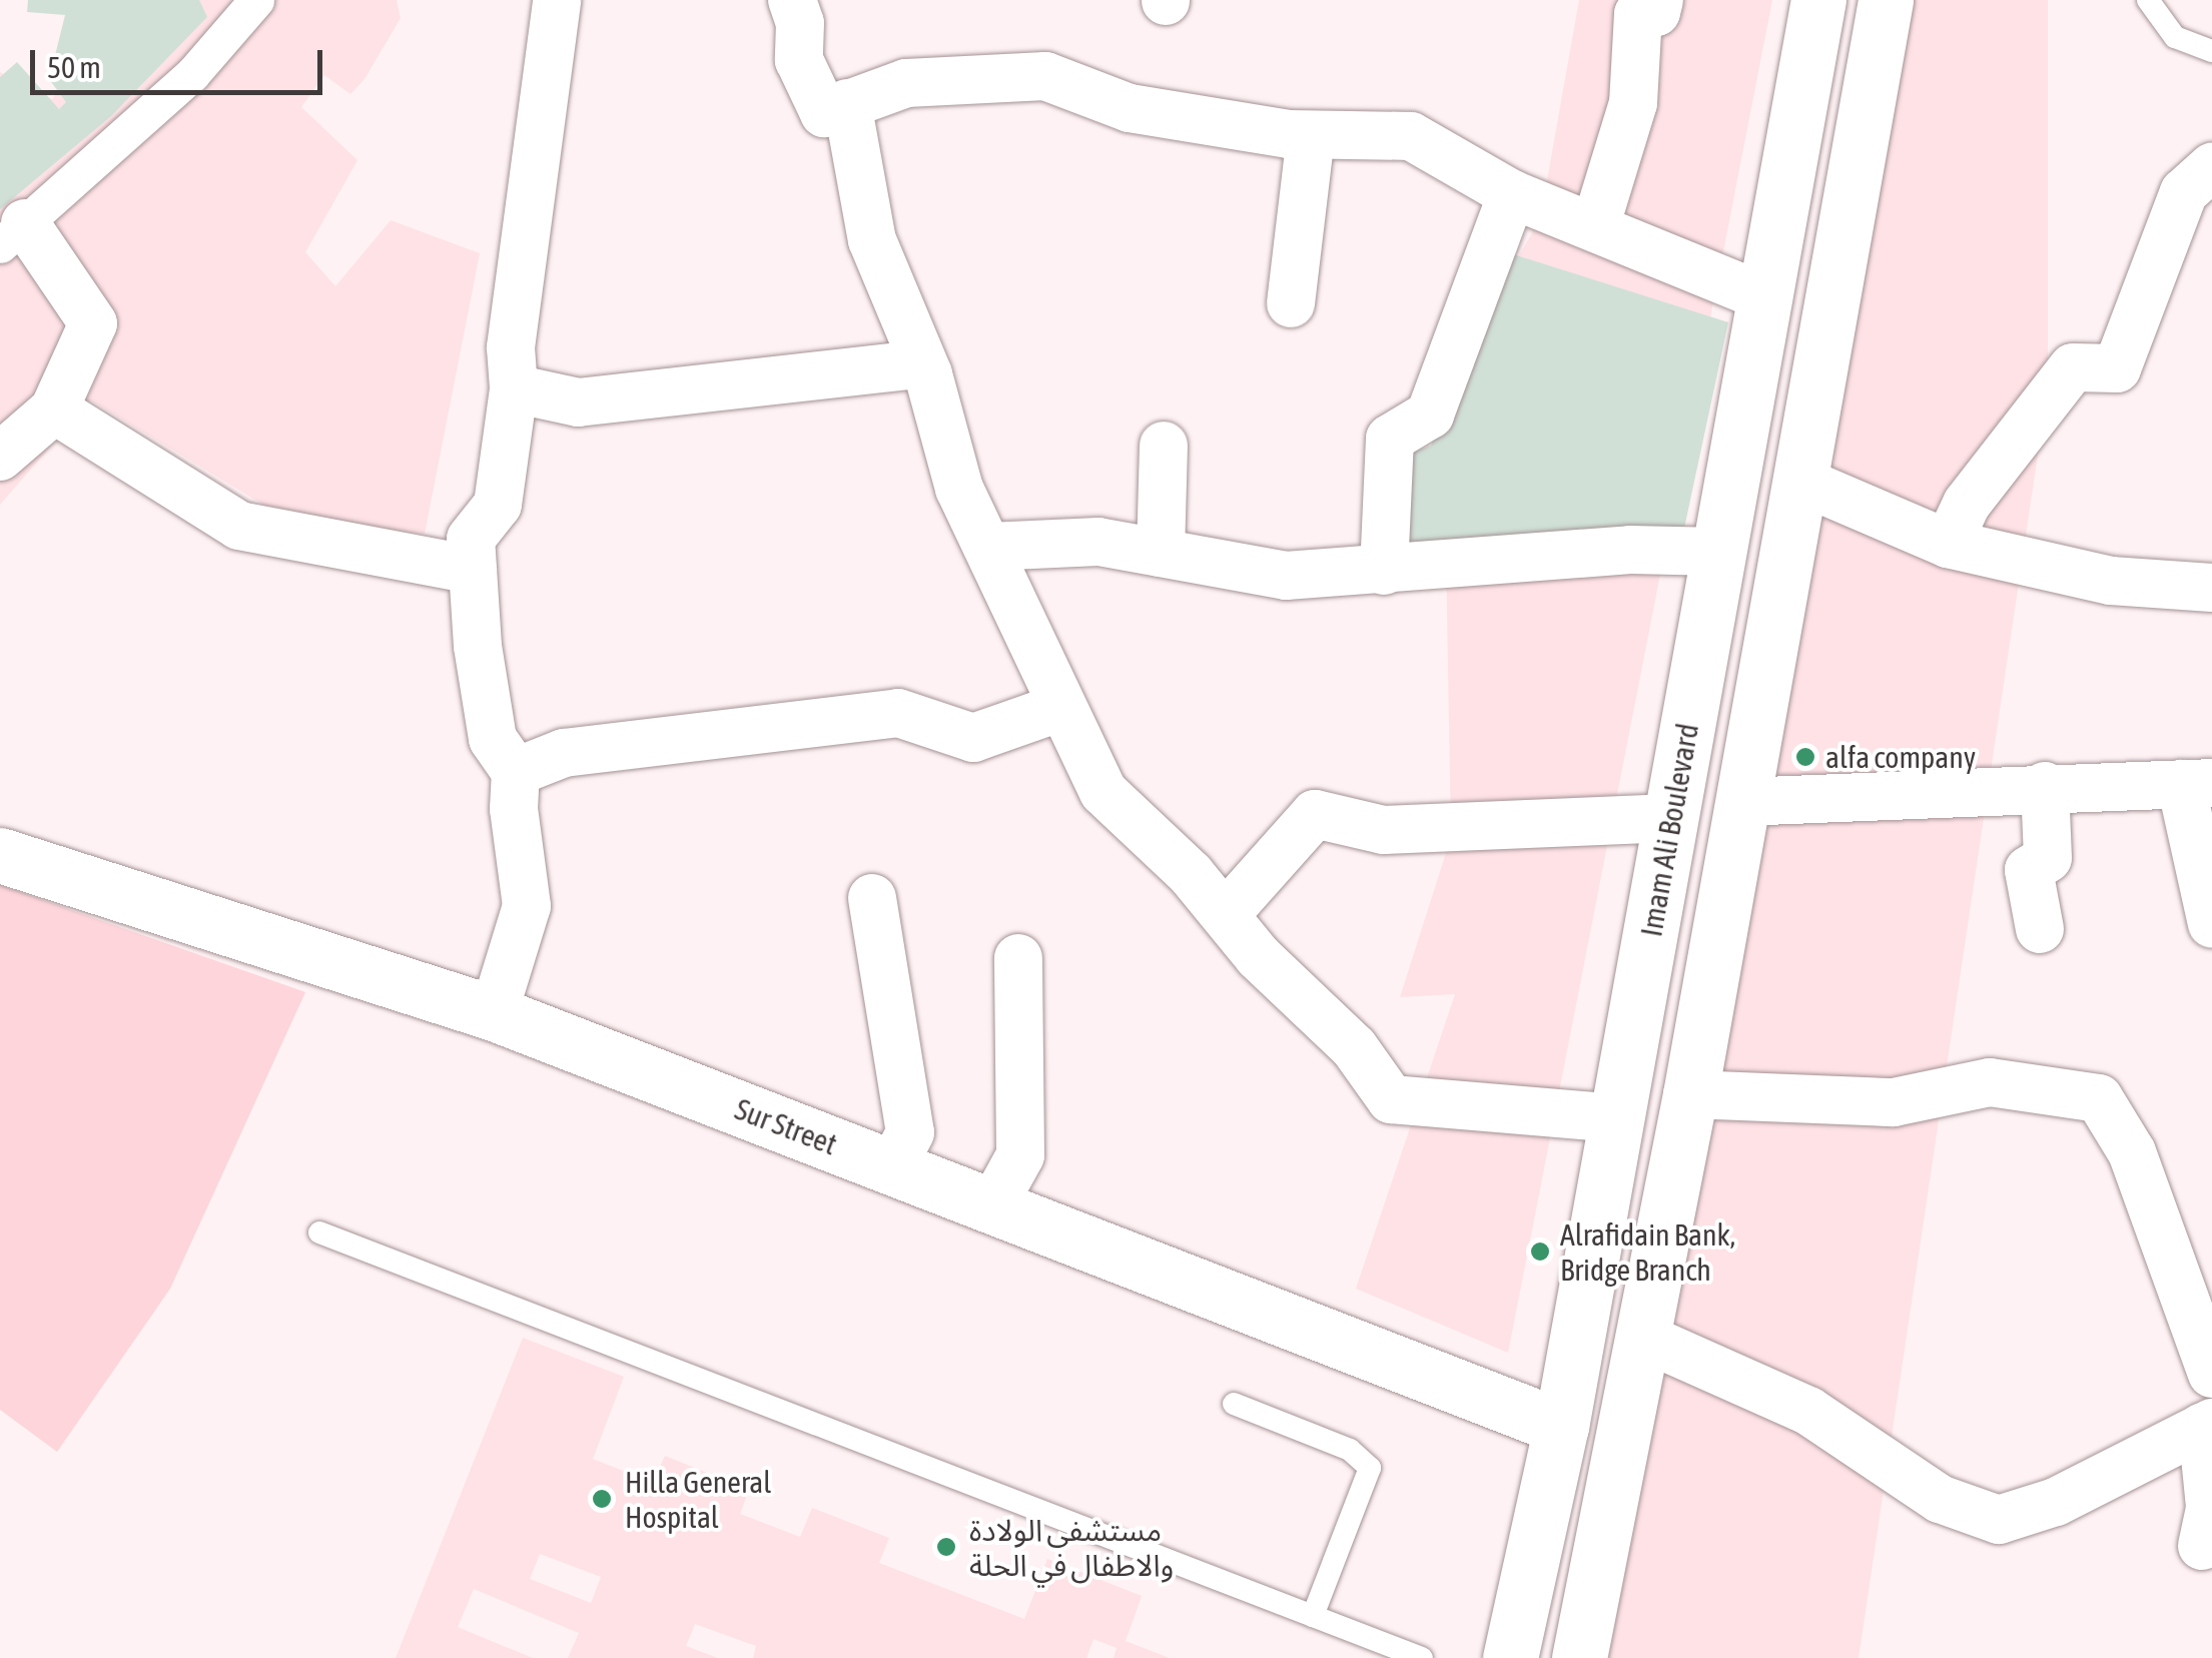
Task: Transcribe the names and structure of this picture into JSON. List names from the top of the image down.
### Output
{
  "streets": {
    "main road": ["Imam Ali Boulevard", "Sur Street"]
  },
  "crossings": [
    ["Imam Ali Boulevard", "Sur Street"]
  ],
  "places": [
    "alfa company",
    "Alrafidain Bank, Bridge Branch",
    "Hilla General Hospital",
    "مستشفى الولادة والاطفال في الحلة"
  ],
  "scale_bar": "50 m"
}
